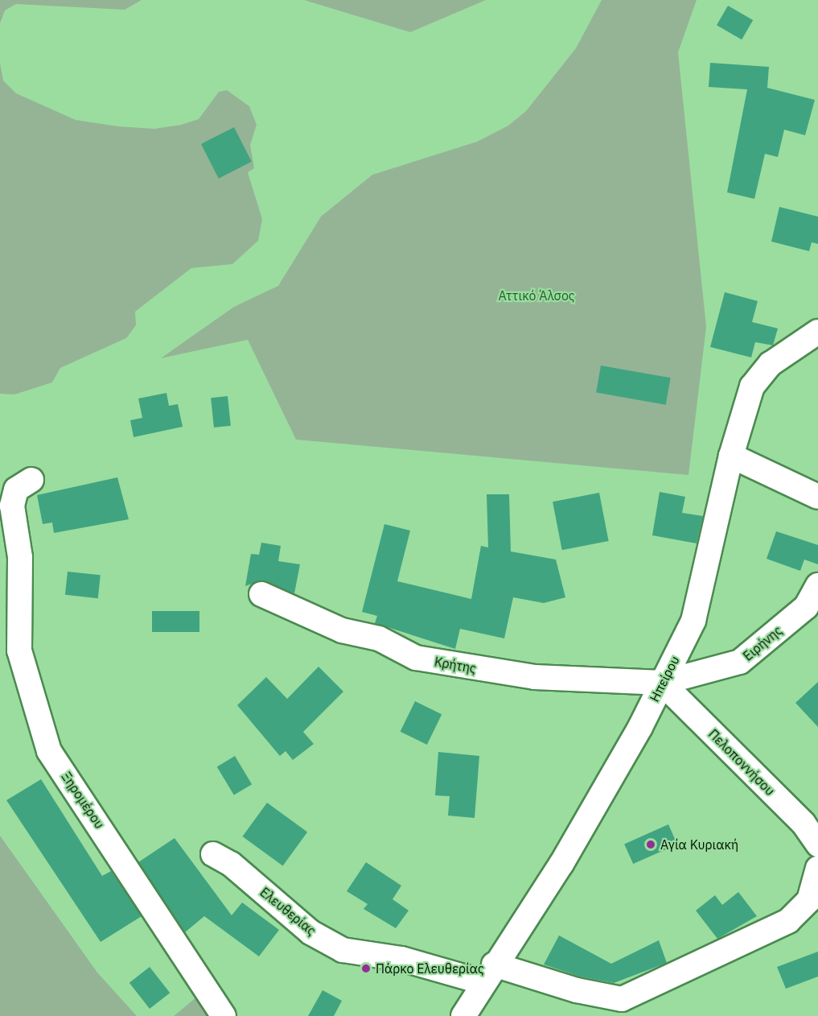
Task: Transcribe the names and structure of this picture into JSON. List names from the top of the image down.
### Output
{
  "streets": {
    "street": [
      "Ειρήνης",
      "Κρήτης",
      "Ηπείρου",
      "Πελοποννήσου",
      "Ξηρομέρου",
      "Ελευθερίας"
    ]
  },
  "crossings": [
    ["Ειρήνης", "Κρήτης"],
    ["Ειρήνης", "Ηπείρου"],
    ["Ειρήνης", "Πελοποννήσου"],
    ["Κρήτης", "Ηπείρου"],
    ["Κρήτης", "Πελοποννήσου"],
    ["Ηπείρου", "Πελοποννήσου"],
    ["Ηπείρου", "Ελευθερίας"]
  ],
  "parks": ["Αττικό Άλσος"],
  "places": ["Αγία Κυριακή", "Πάρκο Ελευθερίας"]
}
